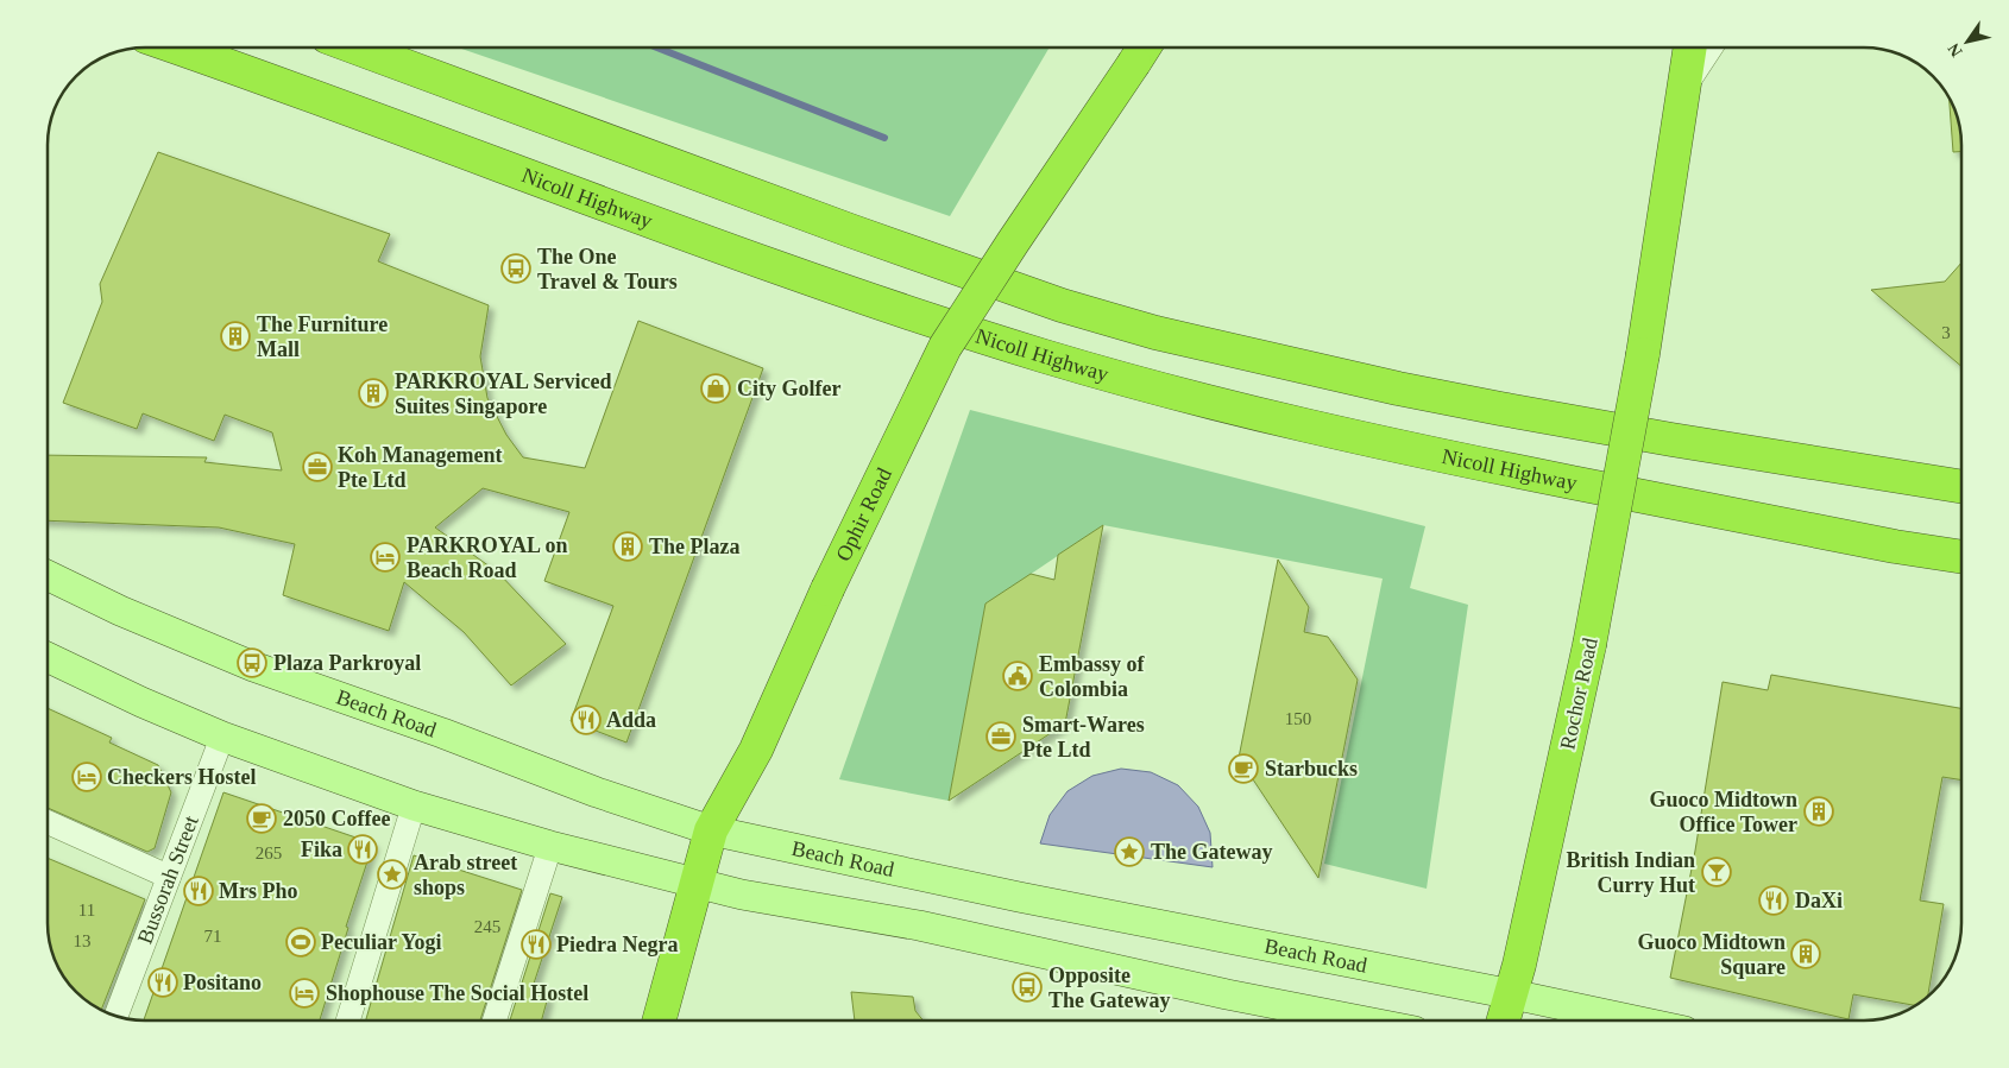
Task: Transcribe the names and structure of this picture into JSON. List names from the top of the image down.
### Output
{
  "streets": {
    "highway": ["Nicoll Highway", "Ophir Road", "Rochor Road"],
    "main road": ["Beach Road"],
    "street": ["Bussorah Street"]
  },
  "crossings": [
    ["Ophir Road", "Beach Road"],
    ["Rochor Road", "Beach Road"]
  ],
  "places": {
    "bus stop": ["The One Travel & Tours", "Plaza Parkroyal", "Opposite The Gateway"],
    "building": [
      "The Furniture Mall",
      "PARKROYAL Serviced Suites Singapore",
      "The Plaza",
      "Guoco Midtown Office Tower",
      "Guoco Midtown Square"
    ],
    "shop": ["City Golfer"],
    "office": ["Koh Management Pte Ltd", "Smart-Wares Pte Ltd"],
    "hotel": ["PARKROYAL on Beach Road", "Checkers Hostel", "Shophouse The Social Hostel"],
    "public building": ["Embassy of Colombia"],
    "restaurant": [
      "Adda",
      "Fika",
      "Mrs Pho",
      "DaXi",
      "Piedra Negra",
      "Positano"
    ],
    "cafe": ["Starbucks", "2050 Coffee"],
    "place": ["The Gateway", "Arab street shops"],
    "bar": ["British Indian Curry Hut"],
    "sports": ["Peculiar Yogi"]
  },
  "house_numbers": [
    "3",
    "150",
    "265",
    "11",
    "245",
    "71",
    "13"
  ],
  "north": "bottom left"
}
